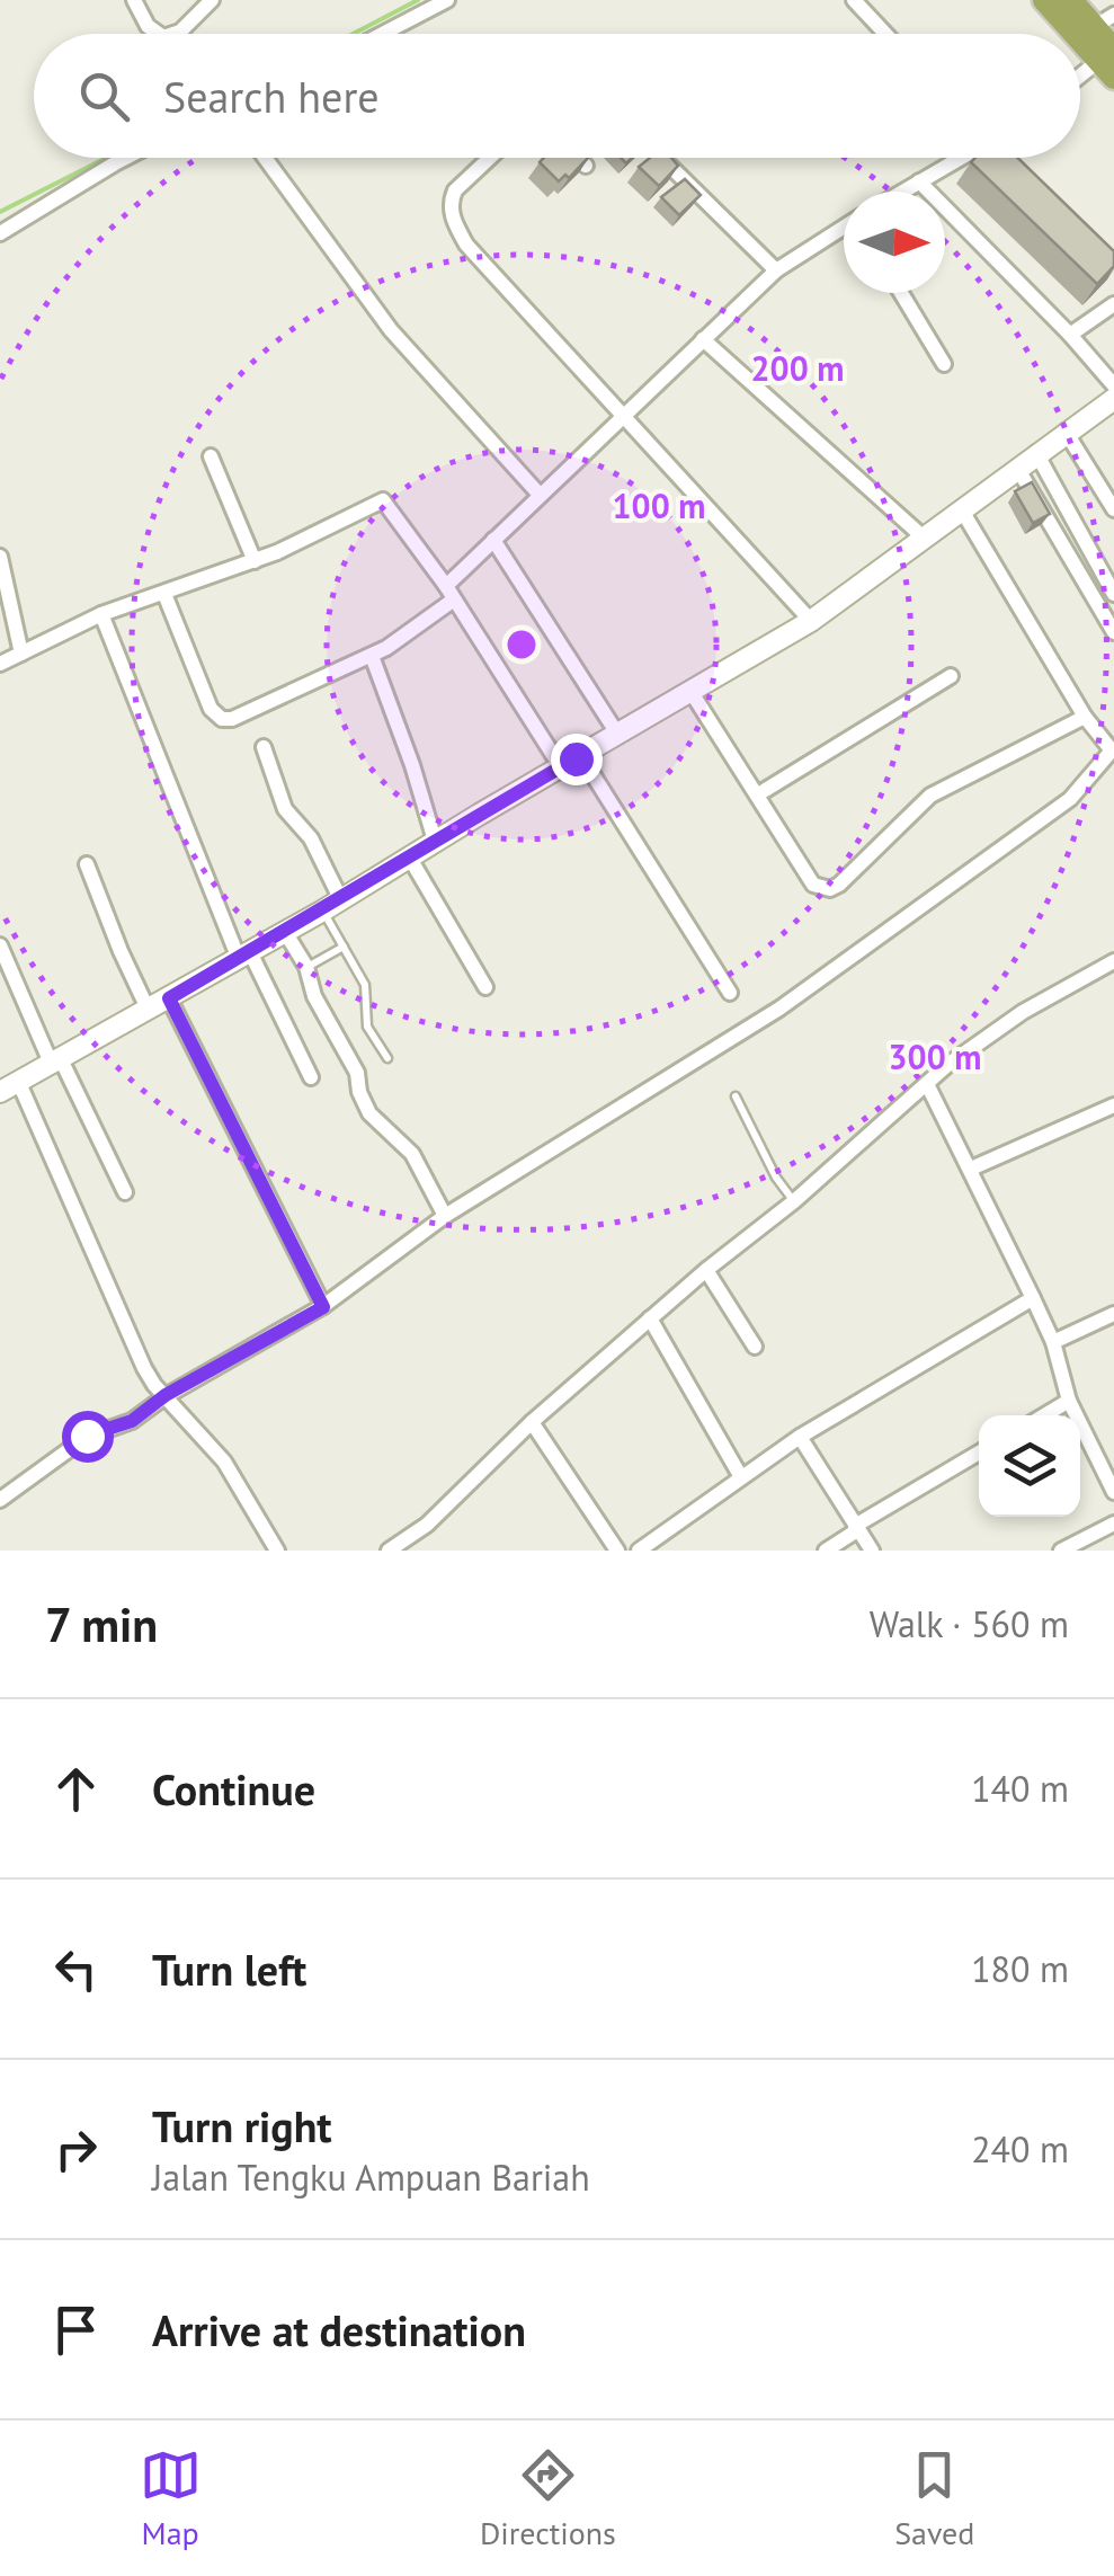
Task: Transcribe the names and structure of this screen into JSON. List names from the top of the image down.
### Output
{
  "north": "right",
  "page": {
    "search": "Search here",
    "heading": ["7 min", "Walk · 560 m"],
    "list": [
      ["Continue", "140 m"],
      ["Turn left", "180 m"],
      ["Turn right", "Jalan Tengku Ampuan Bariah", "240 m"],
      "Arrive at destination"
    ],
    "nav": ["Map", "Directions", "Saved"]
  },
  "rings": ["200 m", "100 m", "300 m"]
}
